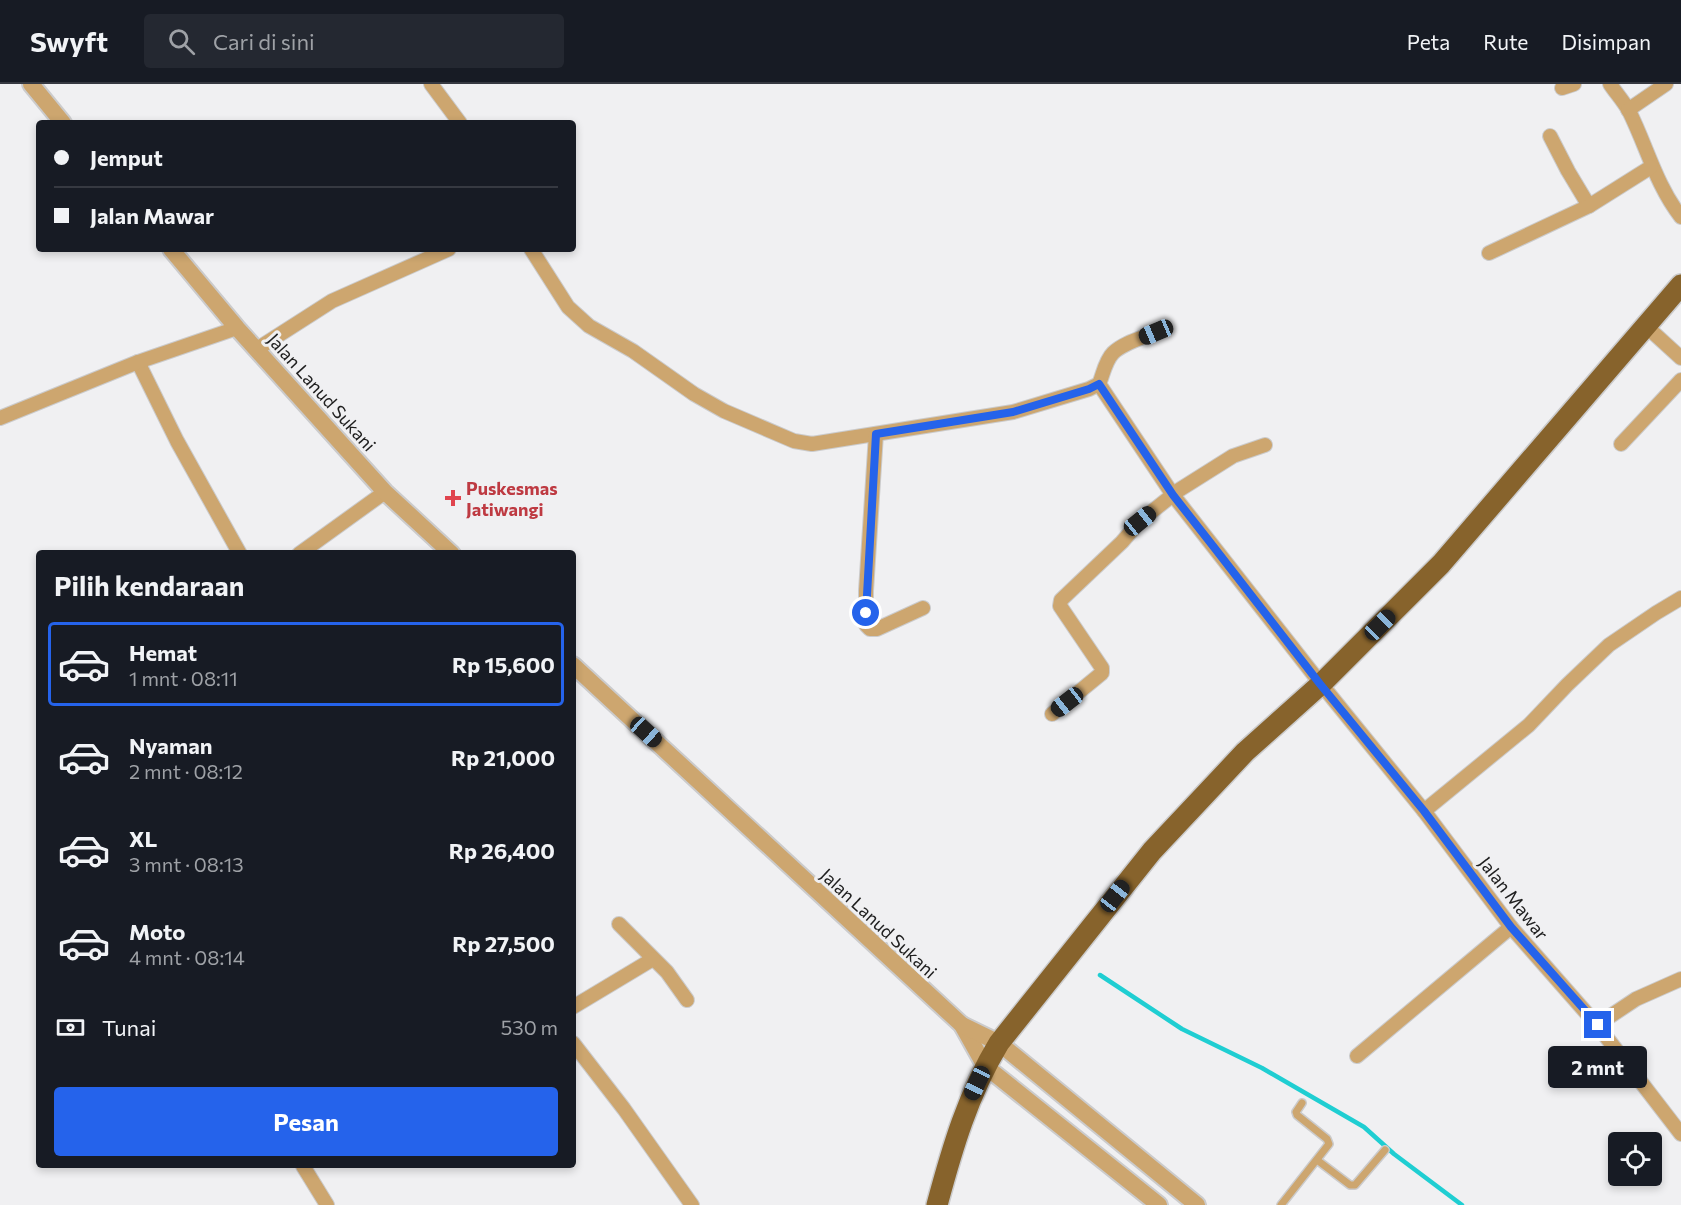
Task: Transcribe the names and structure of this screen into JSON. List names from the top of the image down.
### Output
{
  "streets": {
    "street": ["Jalan Lanud Sukani", "Jalan Mawar"]
  },
  "places": {
    "health": ["Puskesmas Jatiwangi"]
  },
  "page": {
    "header": "Swyft",
    "search": "Cari di sini",
    "nav": ["Peta", "Rute", "Disimpan"],
    "banner": ["Jemput", "Jalan Mawar"],
    "heading": "Pilih kendaraan",
    "list": [
      {
        "name": "Hemat",
        "note": "1 mnt · 08:11",
        "value": "Rp 15,600"
      },
      {
        "name": "Nyaman",
        "note": "2 mnt · 08:12",
        "value": "Rp 21,000"
      },
      {
        "name": "XL",
        "note": "3 mnt · 08:13",
        "value": "Rp 26,400"
      },
      {
        "name": "Moto",
        "note": "4 mnt · 08:14",
        "value": "Rp 27,500"
      }
    ],
    "pay": ["Tunai", "530 m"],
    "bubble": "2 mnt",
    "buttons": "Pesan"
  }
}
